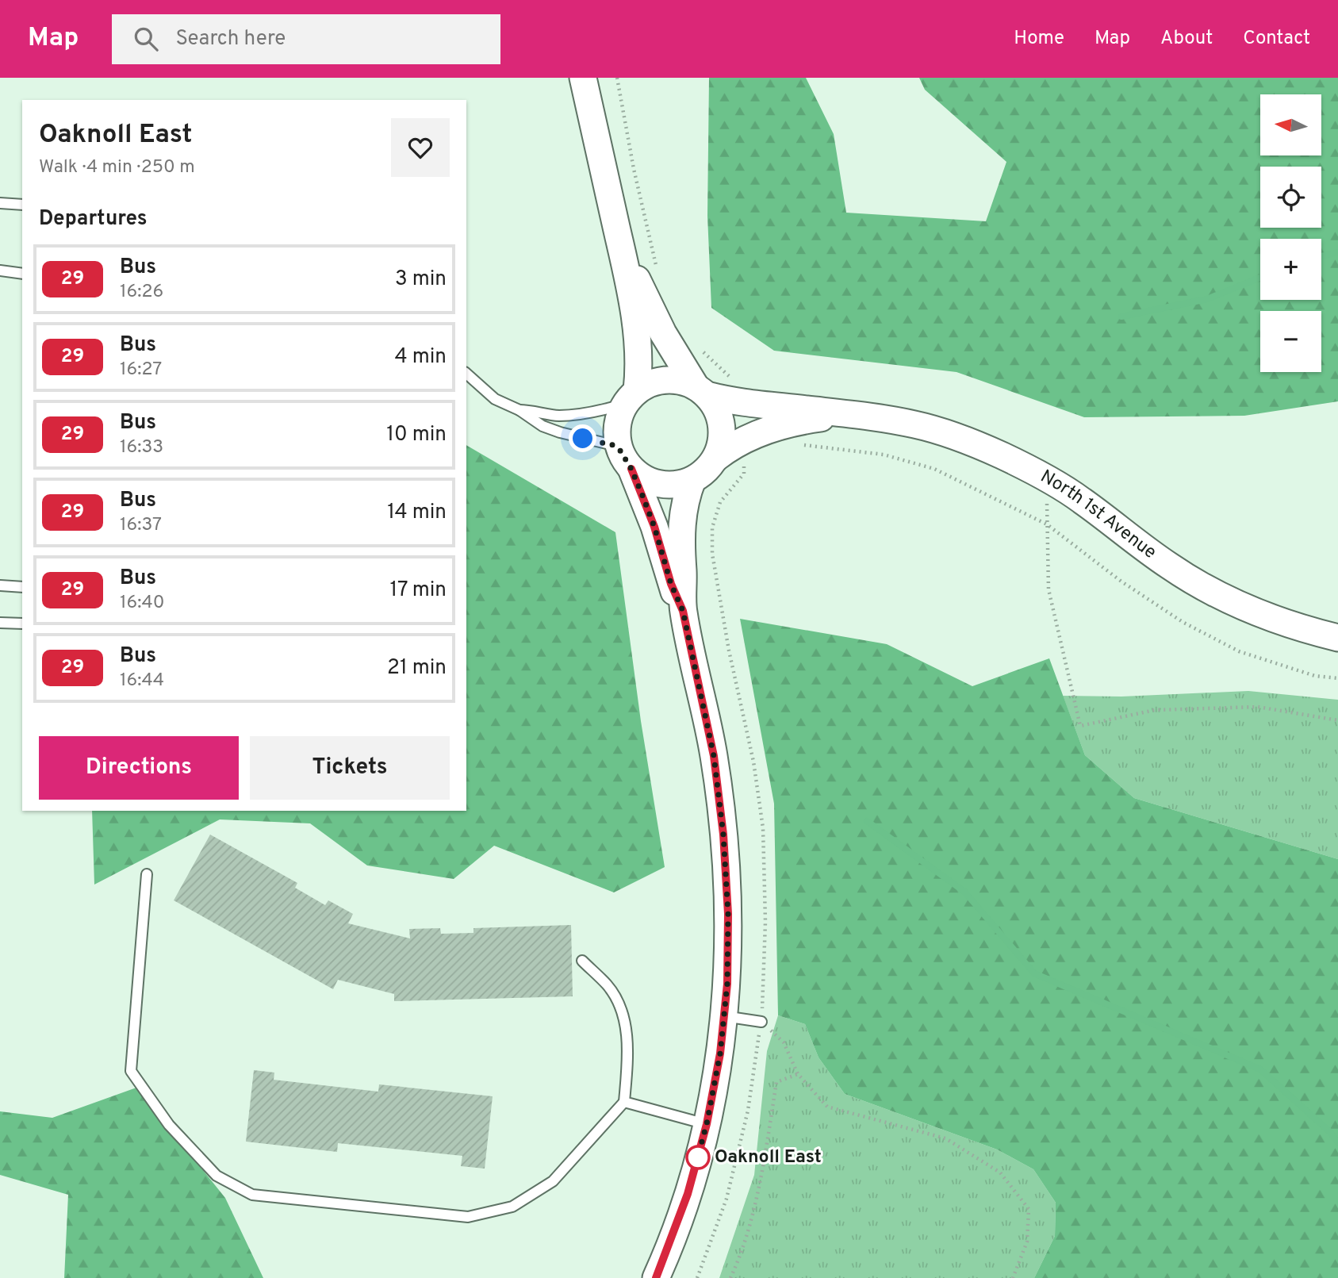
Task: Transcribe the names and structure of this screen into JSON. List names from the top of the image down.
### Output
{
  "streets": {
    "main road": ["North 1st Avenue"]
  },
  "places": ["Oaknoll East"],
  "lines": ["bus line 29"],
  "north": "left",
  "page": {
    "header": "Map",
    "search": "Search here",
    "nav": [
      "Home",
      "Map",
      "About",
      "Contact"
    ],
    "map_buttons": ["+", "−"],
    "heading": [
      ["Oaknoll East", "Walk · 4 min · 250 m"],
      "Departures"
    ],
    "list": [
      {
        "mark": "29",
        "name": "Bus",
        "note": "16:26",
        "value": "3 min"
      },
      {
        "mark": "29",
        "name": "Bus",
        "note": "16:27",
        "value": "4 min"
      },
      {
        "mark": "29",
        "name": "Bus",
        "note": "16:33",
        "value": "10 min"
      },
      {
        "mark": "29",
        "name": "Bus",
        "note": "16:37",
        "value": "14 min"
      },
      {
        "mark": "29",
        "name": "Bus",
        "note": "16:40",
        "value": "17 min"
      },
      {
        "mark": "29",
        "name": "Bus",
        "note": "16:44",
        "value": "21 min"
      }
    ],
    "buttons": ["Directions", "Tickets"]
  }
}
